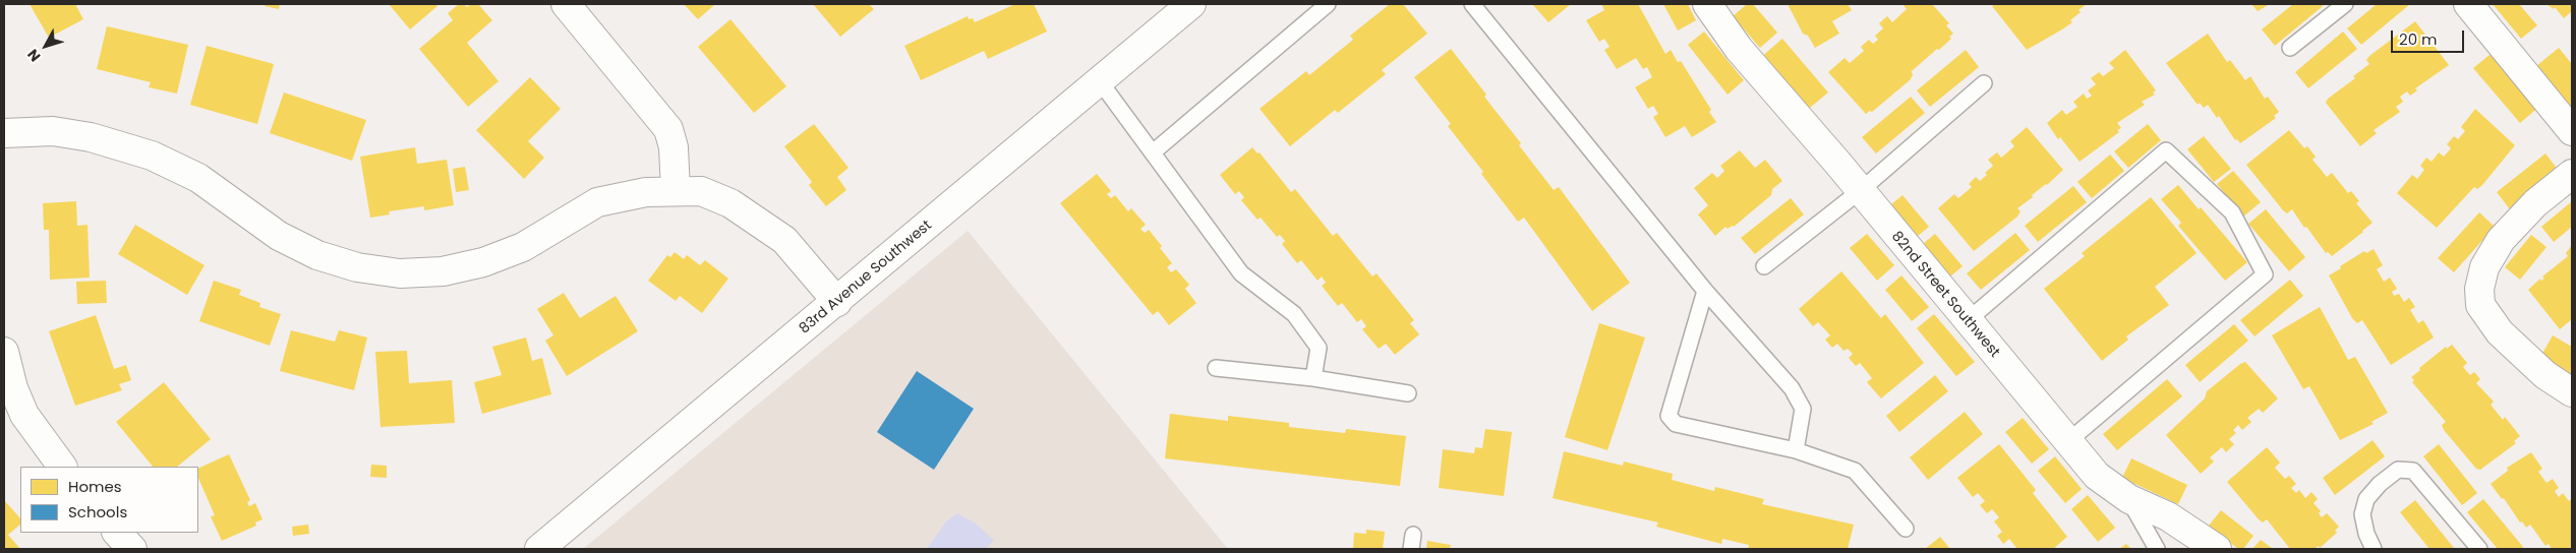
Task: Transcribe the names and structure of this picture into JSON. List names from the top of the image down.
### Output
{
  "streets": {
    "street": ["83rd Avenue Southwest", "82nd Street Southwest"]
  },
  "legend": ["Homes", "Schools"],
  "scale_bar": "20 m",
  "north": "bottom left"
}
